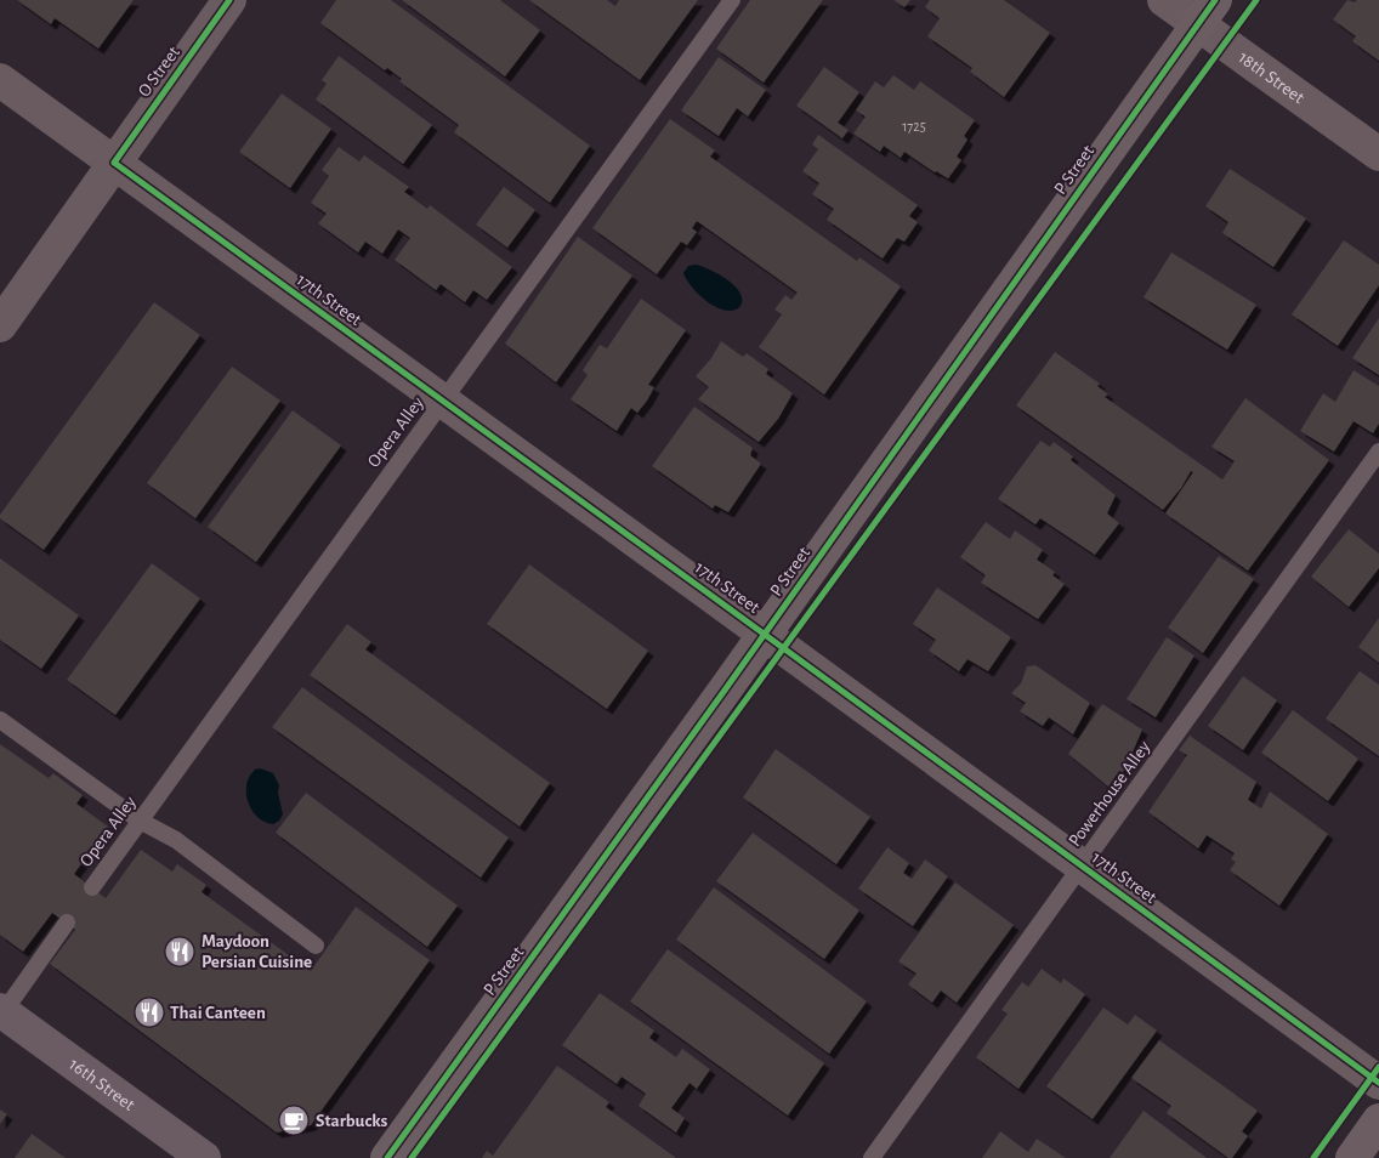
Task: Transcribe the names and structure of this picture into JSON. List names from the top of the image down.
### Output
{
  "streets": {
    "main road": ["P Street", "16th Street"],
    "street": ["O Street", "18th Street", "17th Street"],
    "lane": ["Opera Alley", "Powerhouse Alley"]
  },
  "crossings": [
    ["O Street", "17th Street"],
    ["18th Street", "P Street"],
    ["P Street", "17th Street"],
    ["17th Street", "Opera Alley"],
    ["17th Street", "Powerhouse Alley"]
  ],
  "places": {
    "restaurant": ["Maydoon Persian Cuisine", "Thai Canteen"],
    "cafe": ["Starbucks"]
  },
  "house_numbers": ["1725"]
}
